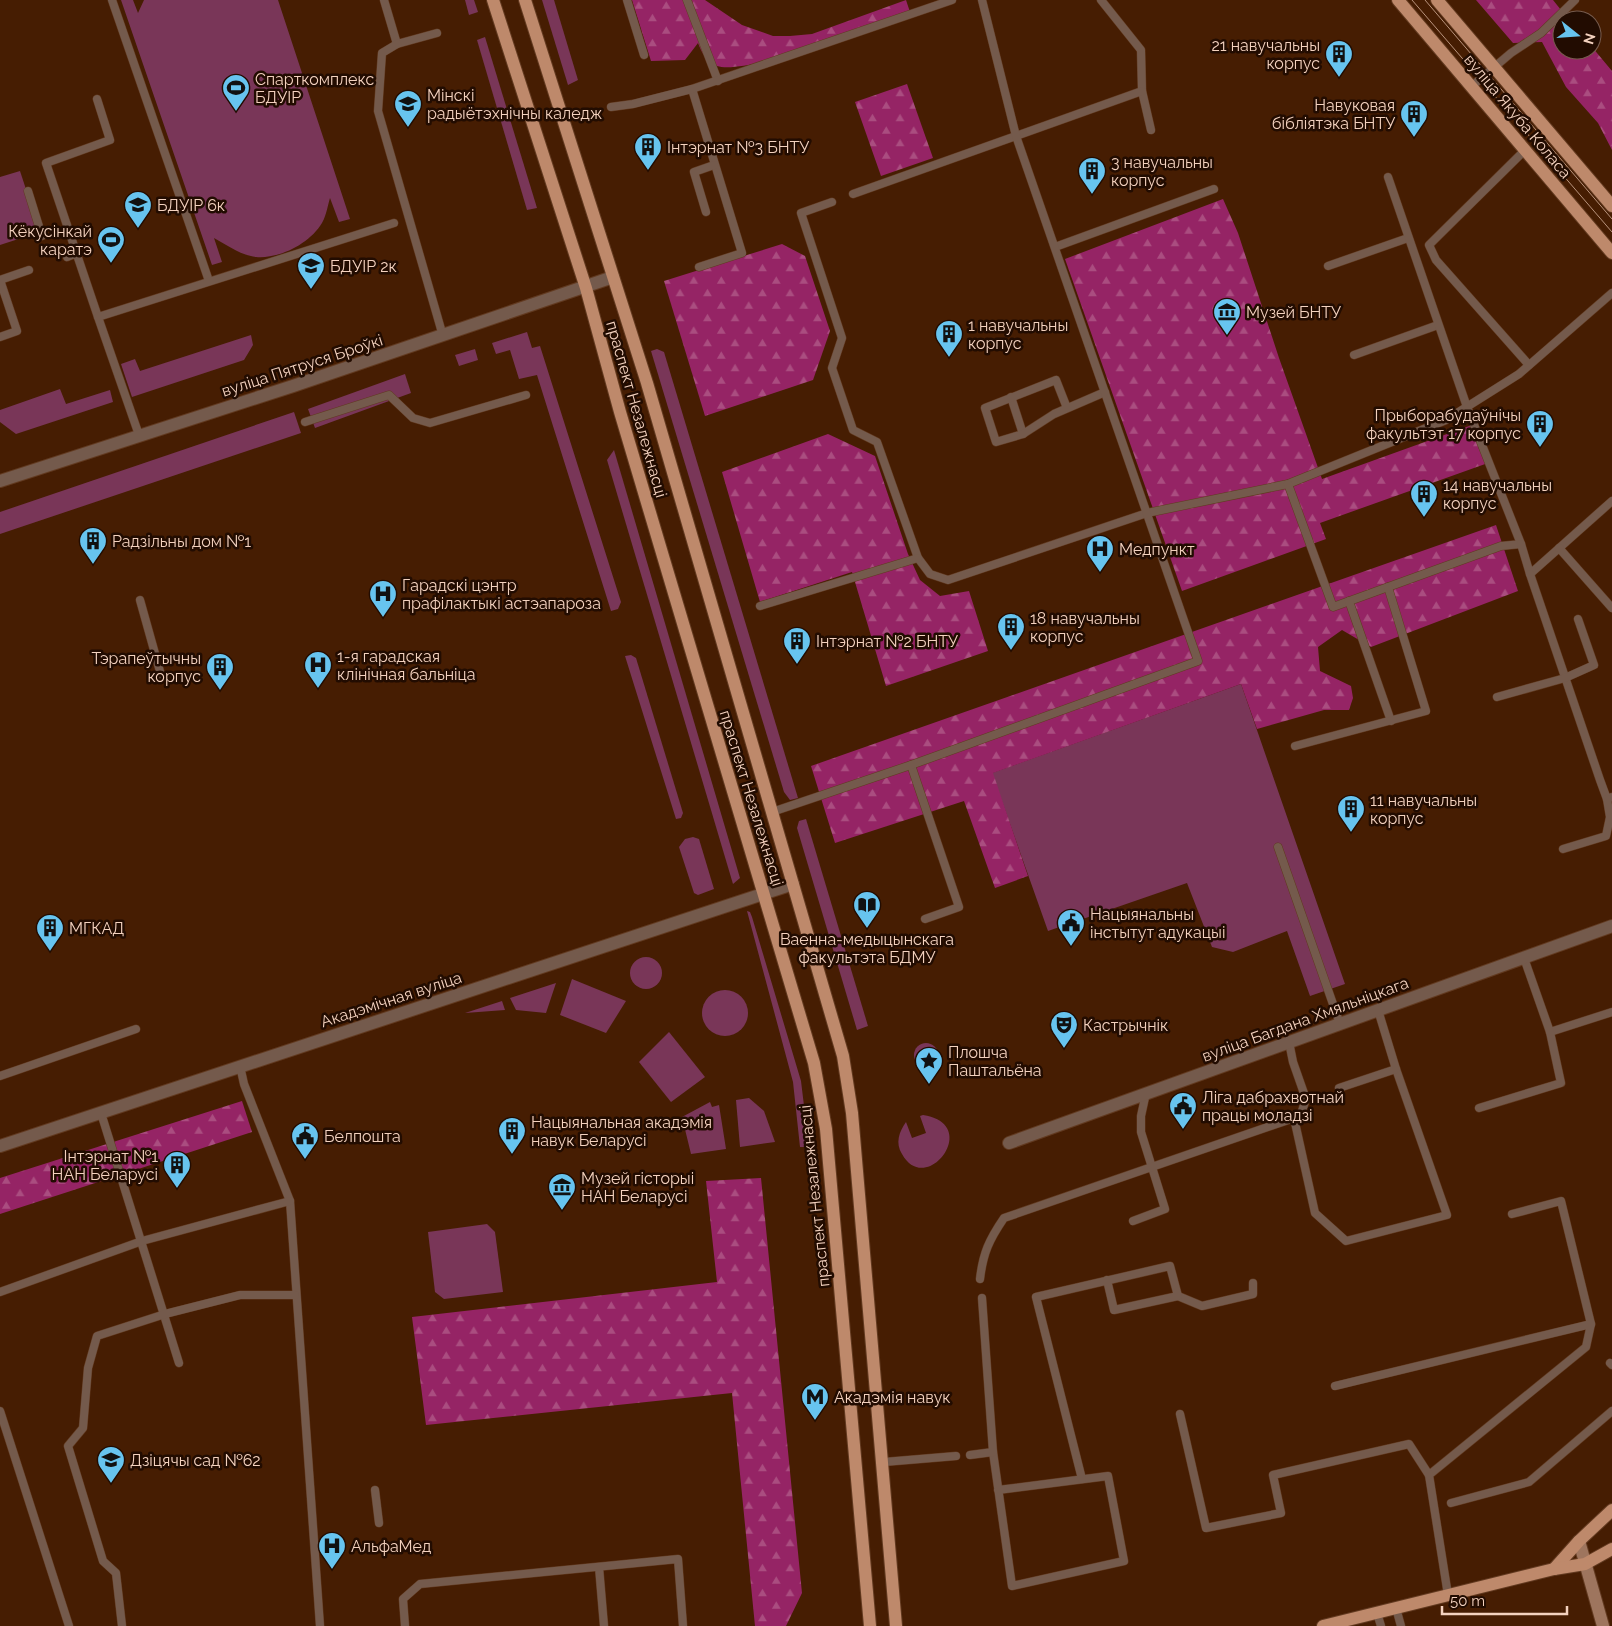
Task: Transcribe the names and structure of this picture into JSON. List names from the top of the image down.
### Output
{
  "streets": {
    "main road": ["вуліца Якуба Коласа", "праспект Незалежнасці"],
    "street": ["вуліца Пятруся Броўкі", "Акадэмічная вуліца", "вуліца Багдана Хмяльніцкага"]
  },
  "crossings": [
    ["вуліца Пятруся Броўкі", "праспект Незалежнасці"],
    ["праспект Незалежнасці", "Акадэмічная вуліца"]
  ],
  "places": {
    "building": [
      "21 навучальны корпус",
      "Навуковая бібліятэка БНТУ",
      "Інтэрнат №3 БНТУ",
      "3 навучальны корпус",
      "1 навучальны корпус",
      "Прыборабудаўнічы факультэт 17 корпус",
      "14 навучальны корпус",
      "Радзільны дом №1",
      "18 навучальны корпус",
      "Інтэрнат №2 БНТУ",
      "Тэрапеўтычны корпус",
      "11 навучальны корпус",
      "МГКАД",
      "Нацыянальная акадэмія навук Беларусі",
      "Інтэрнат №1 НАН Беларусі"
    ],
    "sports": ["Спарткомплекс БДУІР", "Кёкусінкай каратэ"],
    "school or university": [
      "Мінскі радыётэхнічны каледж",
      "БДУІР 6к",
      "БДУІР 2к",
      "Дзіцячы сад №62"
    ],
    "museum": ["Музей БНТУ", "Музей гісторыі НАН Беларусі"],
    "hospital": [
      "Медпункт",
      "Гарадскі цэнтр прафілактыкі астэапароза",
      "1-я гарадская клінічная бальніца",
      "АльфаМед"
    ],
    "library": ["Ваенна-медыцынскага факультэта БДМУ"],
    "public building": ["Нацыянальны інстытут адукацыі", "Ліга дабрахвотнай працы моладзі", "Белпошта"],
    "theatre": ["Кастрычнік"],
    "place": ["Плошча Паштальёна"],
    "metro station": ["Акадэмія навук"]
  },
  "scale_bar": "50 m",
  "north": "right"
}
